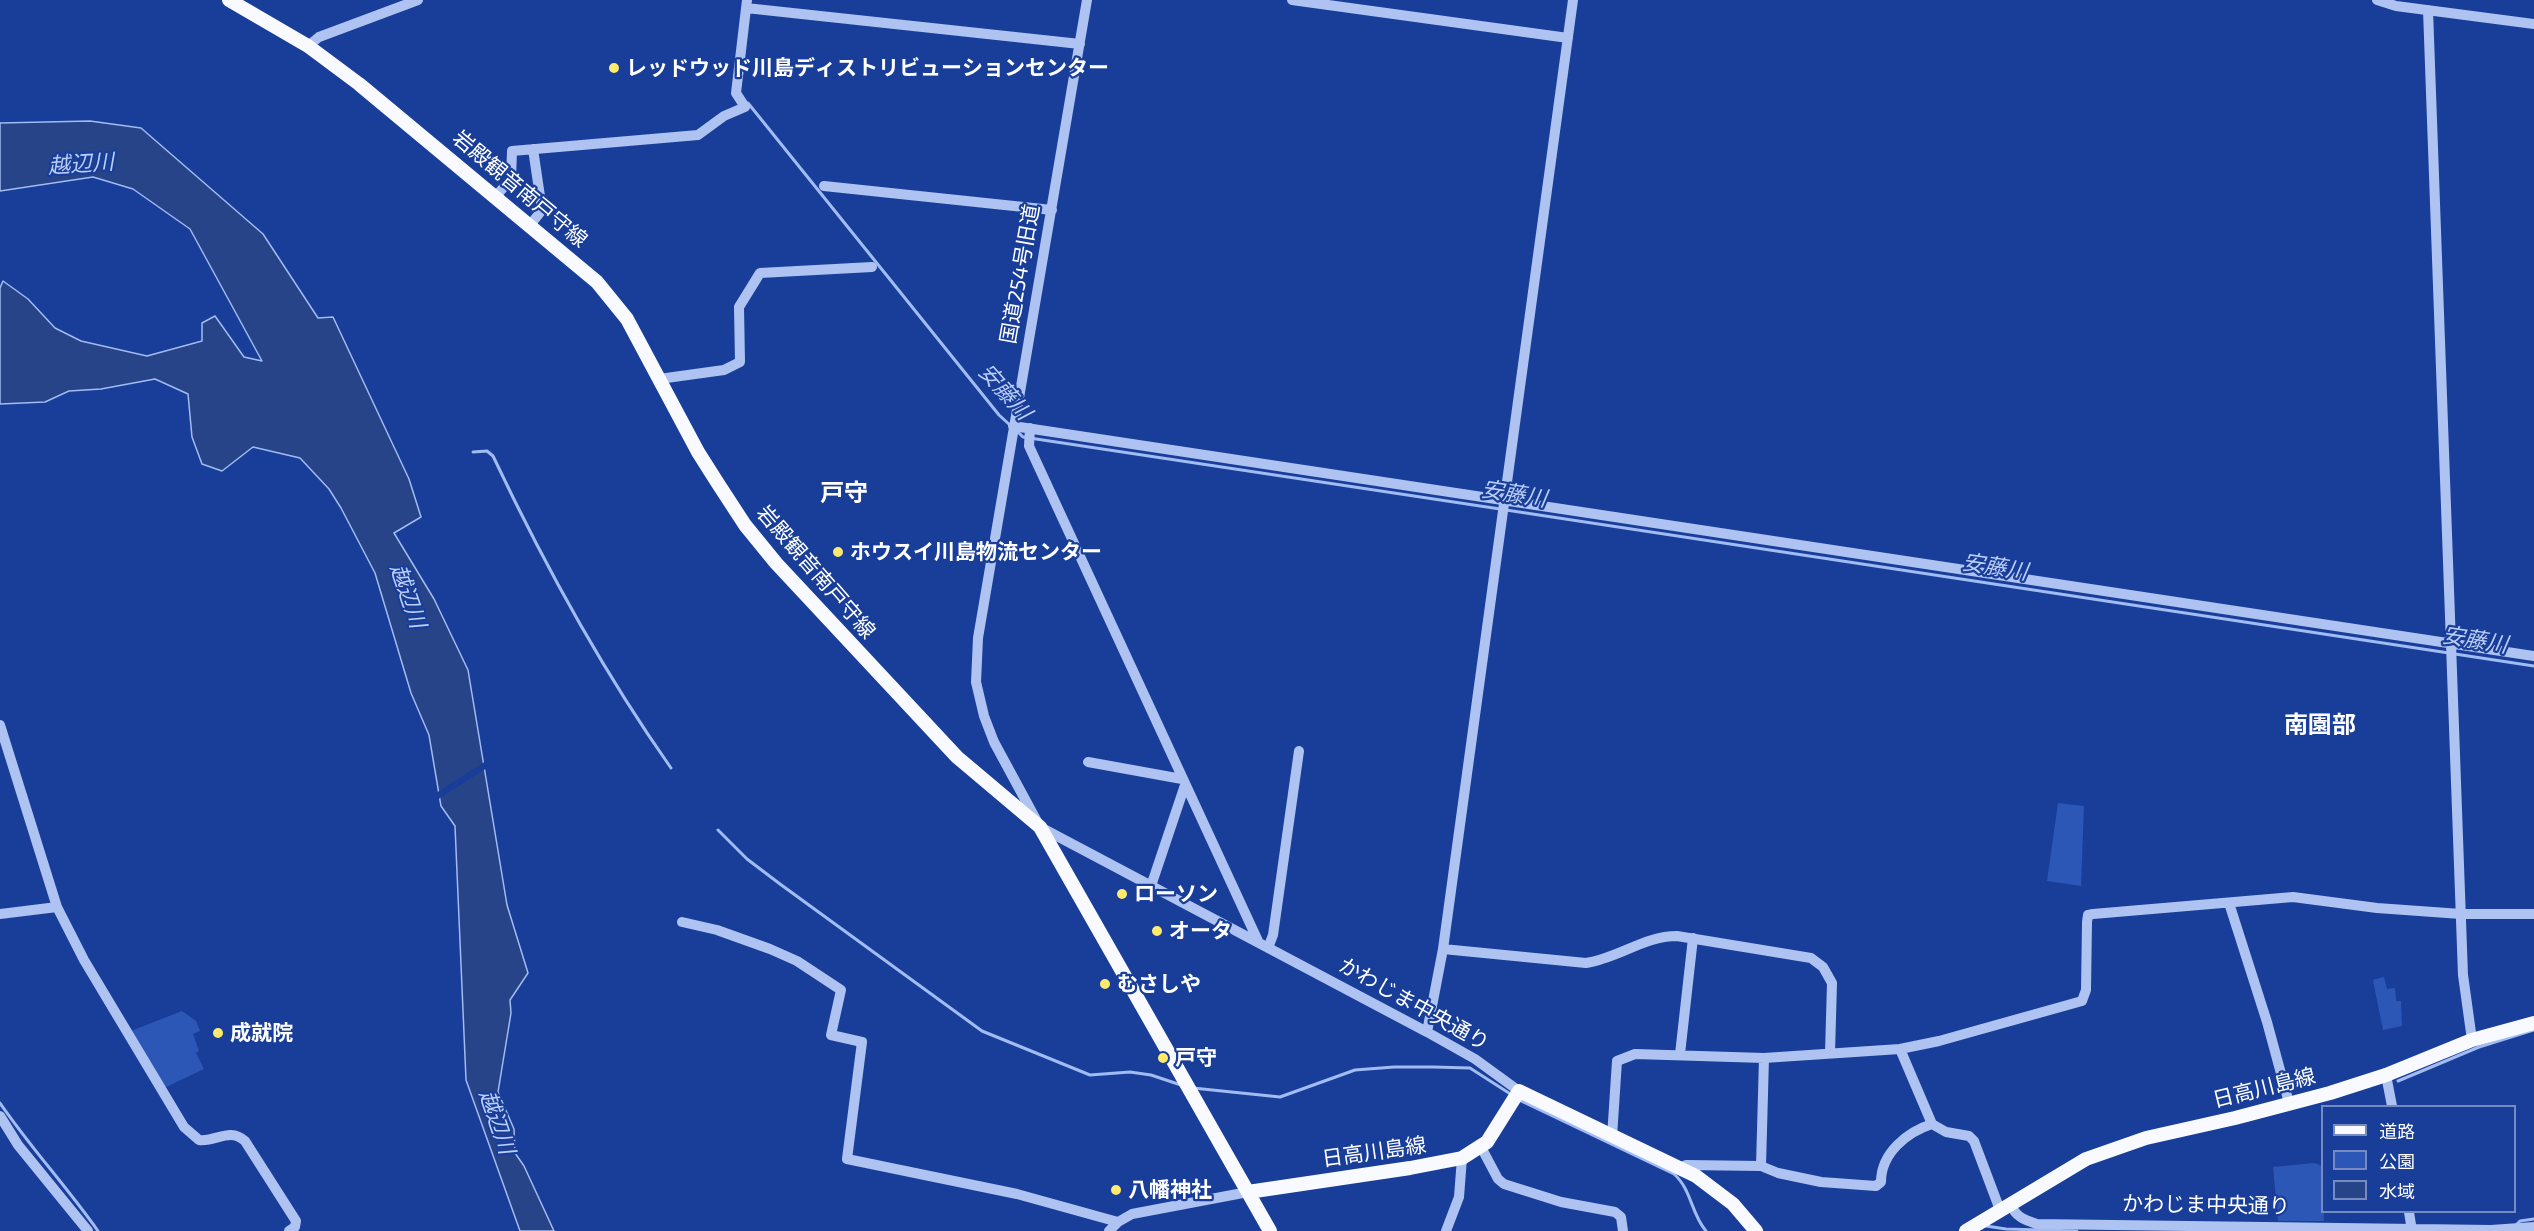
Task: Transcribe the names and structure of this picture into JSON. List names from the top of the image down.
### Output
{
  "streets": {
    "main road": ["岩殿観音南戸守線", "かわじま中央通り", "日高川島線"],
    "street": ["国道254号旧道"]
  },
  "crossings": [
    ["岩殿観音南戸守線", "国道254号旧道"],
    ["岩殿観音南戸守線", "かわじま中央通り"],
    ["岩殿観音南戸守線", "日高川島線"],
    ["国道254号旧道", "かわじま中央通り"],
    ["かわじま中央通り", "日高川島線"]
  ],
  "districts": ["戸守", "南園部"],
  "water": ["越辺川", "安藤川"],
  "places": [
    "レッドウッド川島ディストリビューションセンター",
    "ホウスイ川島物流センター",
    "ローソン",
    "オータ",
    "むさしや",
    "成就院",
    "戸守",
    "八幡神社"
  ],
  "legend": ["道路", "公園", "水域"]
}
